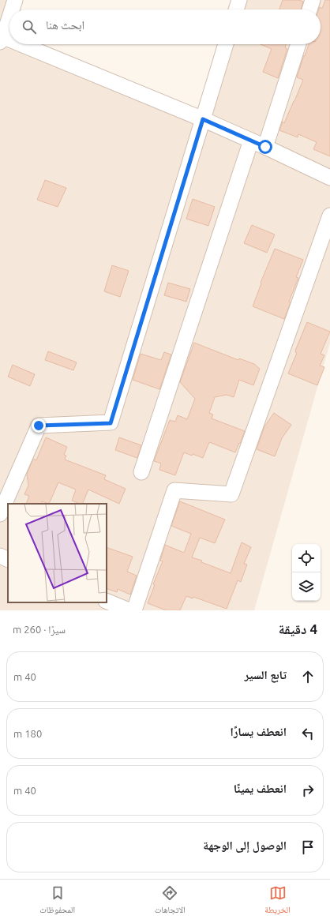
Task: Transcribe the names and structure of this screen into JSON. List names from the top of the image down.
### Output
{
  "page": {
    "search": "ابحث هنا",
    "heading": ["4 دقيقة", "سيرًا · 260 m"],
    "list": [
      ["تابع السير", "40 m"],
      ["انعطف يسارًا", "180 m"],
      ["انعطف يمينًا", "40 m"],
      "الوصول إلى الوجهة"
    ],
    "nav": ["الخريطة", "الاتجاهات", "المحفوظات"]
  }
}
